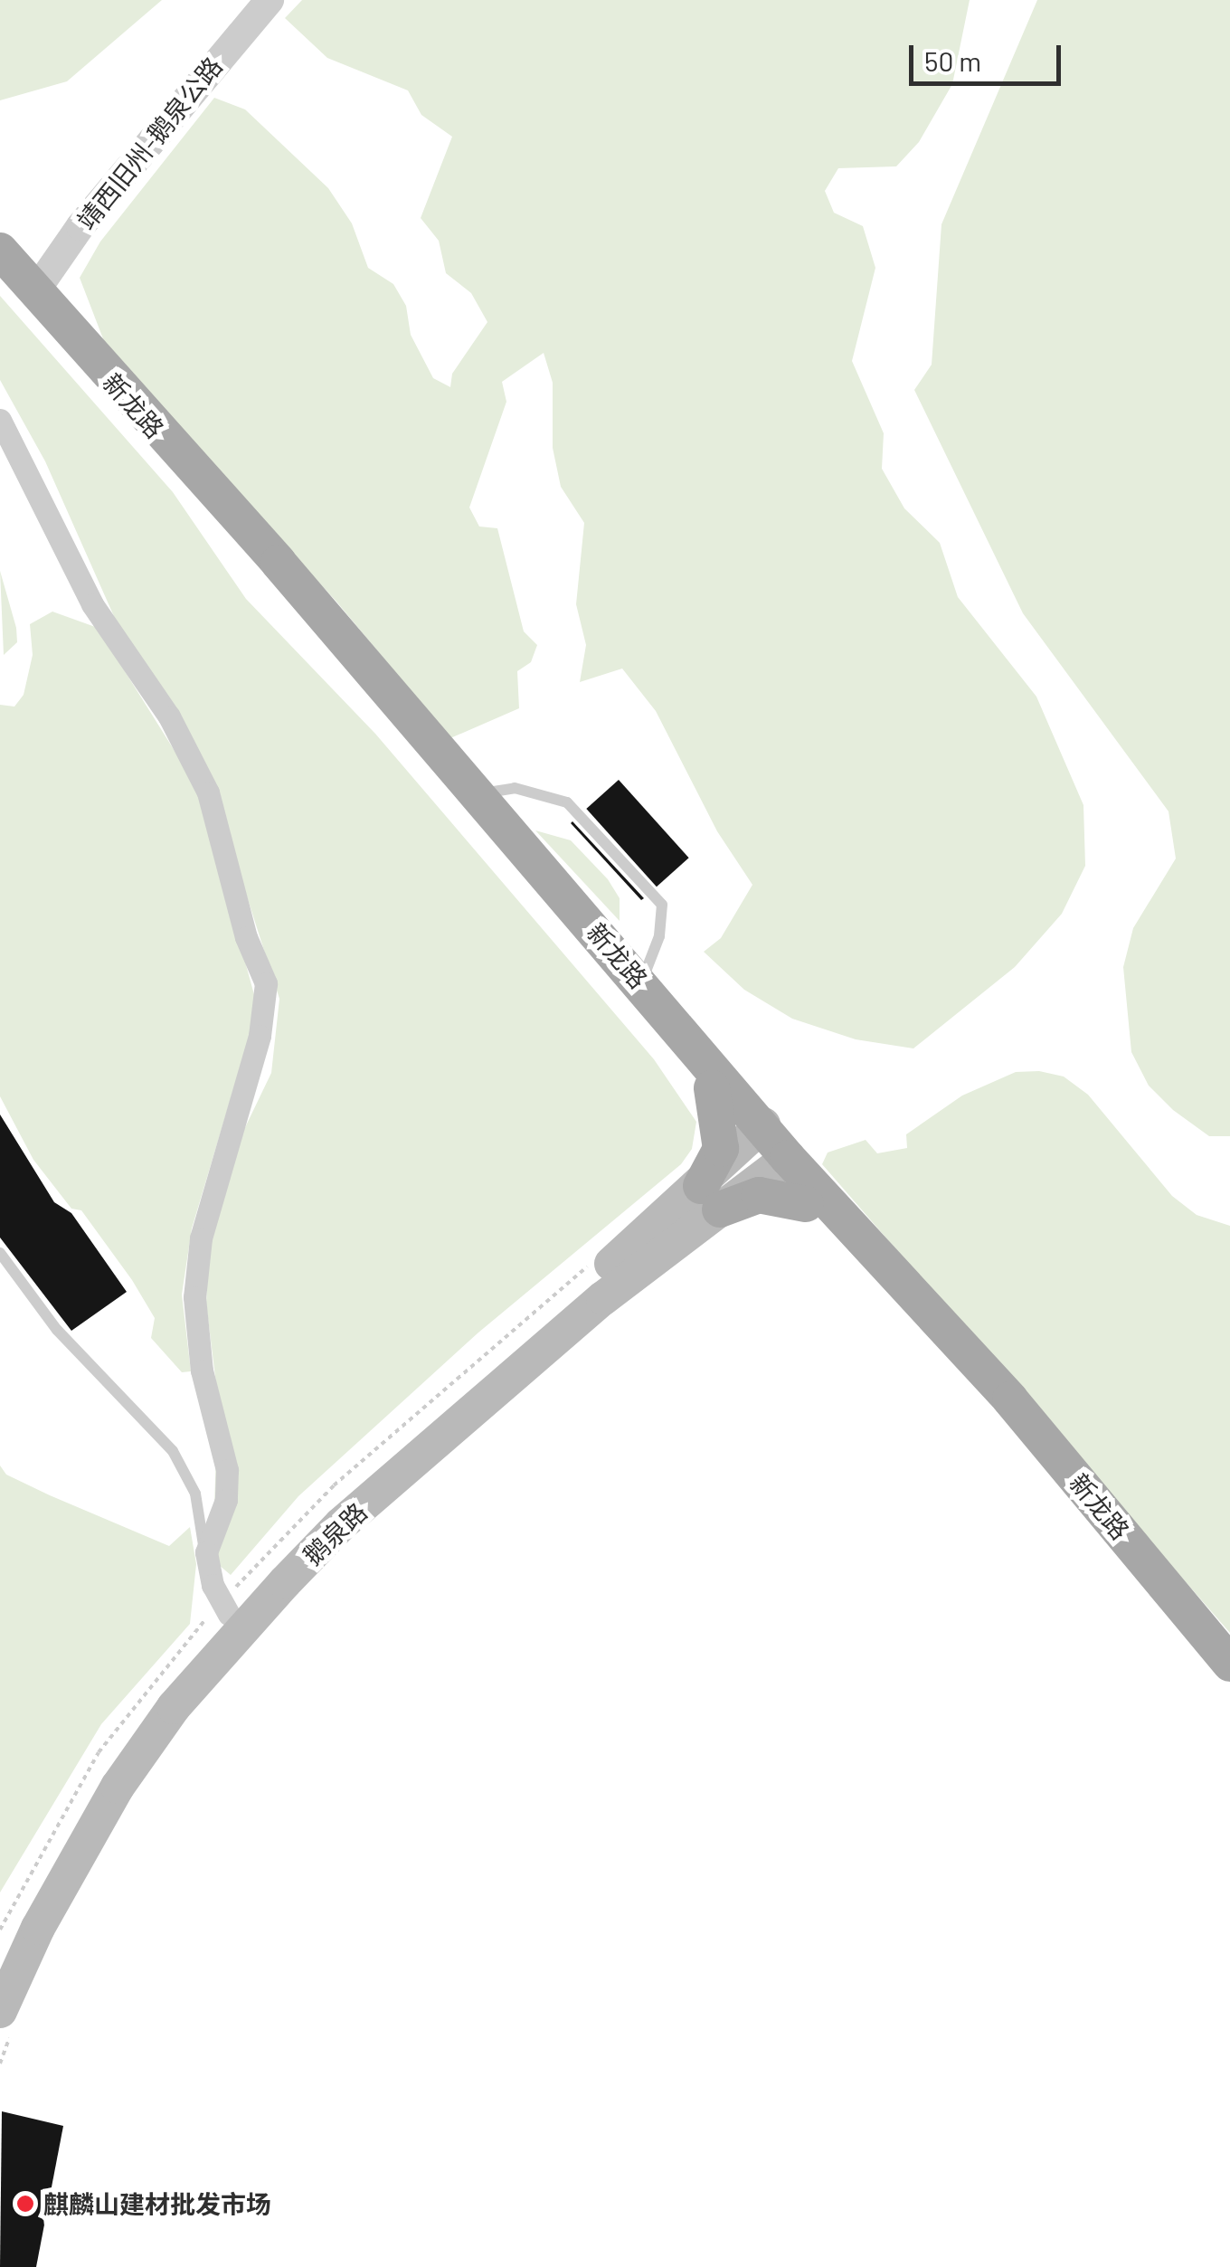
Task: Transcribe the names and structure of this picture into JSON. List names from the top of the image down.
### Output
{
  "streets": {
    "main road": ["新龙路", "鹅泉路"],
    "street": ["靖西旧州-鹅泉公路"]
  },
  "crossings": [
    ["靖西旧州-鹅泉公路", "新龙路"],
    ["新龙路", "鹅泉路"]
  ],
  "places": ["麒麟山建材批发市场"],
  "scale_bar": "50 m"
}
